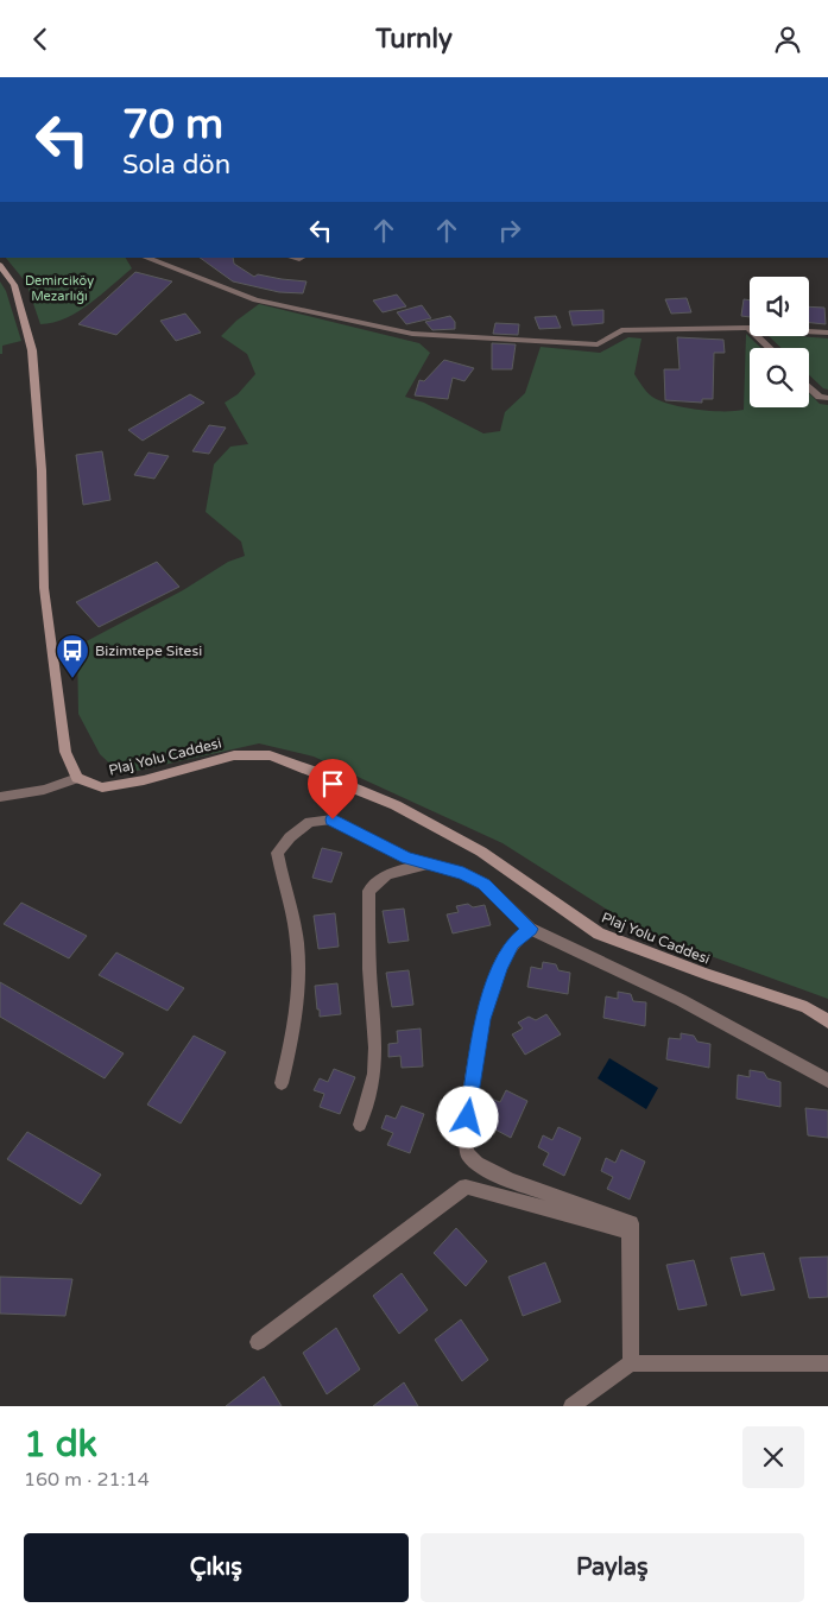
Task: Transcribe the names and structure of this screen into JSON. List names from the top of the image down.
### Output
{
  "streets": {
    "street": ["Plaj Yolu Caddesi"]
  },
  "parks": ["Demirciköy Mezarlığı"],
  "places": {
    "bus stop": ["Bizimtepe Sitesi"]
  },
  "page": {
    "header": "Turnly",
    "turn": ["70 m", "Sola dön"],
    "heading": ["1 dk", "160 m · 21:14"],
    "buttons": ["Çıkış", "Paylaş"]
  }
}
